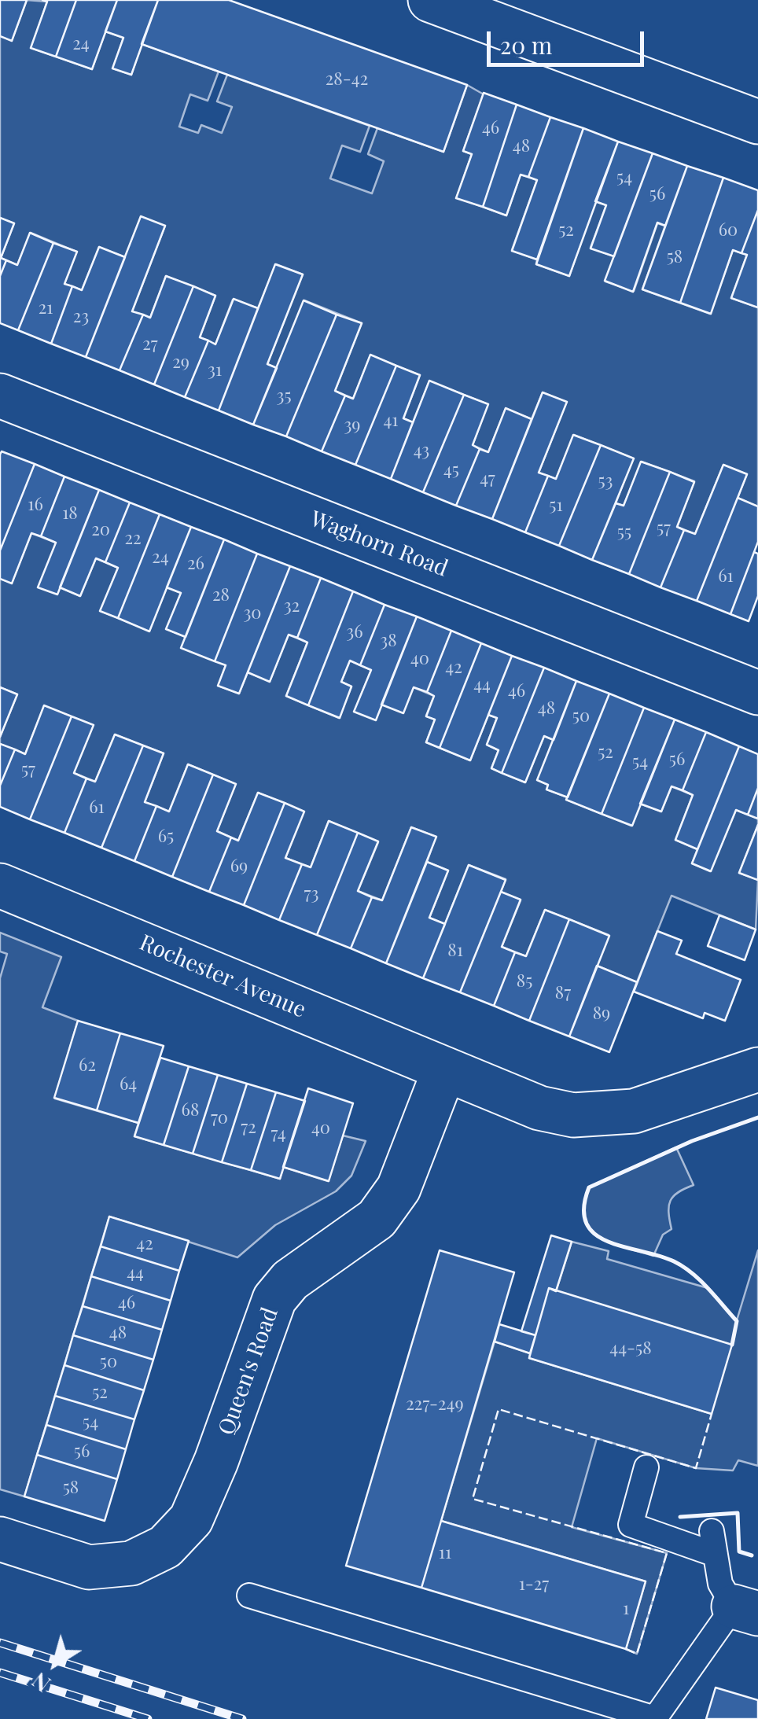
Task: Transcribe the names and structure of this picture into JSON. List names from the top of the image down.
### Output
{
  "streets": {
    "street": ["Waghorn Road", "Rochester Avenue", "Queen's Road"]
  },
  "crossings": [
    ["Rochester Avenue", "Queen's Road"]
  ],
  "house_numbers": [
    "24",
    "28-42",
    "46",
    "48",
    "54",
    "56",
    "52",
    "60",
    "58",
    "21",
    "23",
    "27",
    "29",
    "31",
    "35",
    "41",
    "39",
    "43",
    "45",
    "47",
    "53",
    "16",
    "51",
    "18",
    "57",
    "20",
    "55",
    "22",
    "24",
    "26",
    "61",
    "28",
    "32",
    "30",
    "36",
    "38",
    "40",
    "42",
    "44",
    "46",
    "48",
    "50",
    "52",
    "56",
    "54",
    "57",
    "61",
    "65",
    "69",
    "73",
    "81",
    "85",
    "87",
    "89",
    "62",
    "64",
    "68",
    "70",
    "72",
    "40",
    "74",
    "42",
    "44",
    "46",
    "48",
    "44-58",
    "50",
    "52",
    "227-249",
    "54",
    "56",
    "58",
    "11",
    "1-27",
    "1"
  ],
  "scale_bar": "20 m",
  "north": "bottom left"
}
